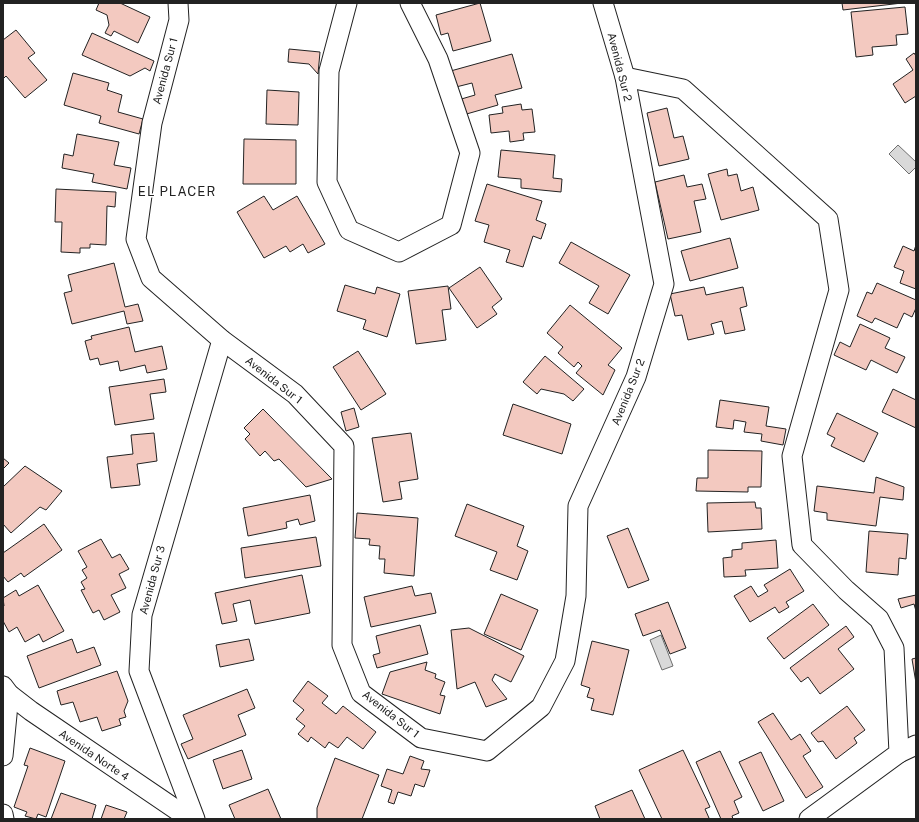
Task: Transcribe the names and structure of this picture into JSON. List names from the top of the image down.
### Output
{
  "streets": {
    "street": [
      "Avenida Sur 2",
      "Avenida Sur 1",
      "Avenida Sur 3",
      "Avenida Norte 4"
    ]
  },
  "crossings": [
    ["Avenida Sur 2", "Avenida Sur 1"],
    ["Avenida Sur 1", "Avenida Sur 3"]
  ],
  "districts": ["EL PLACER"]
}
